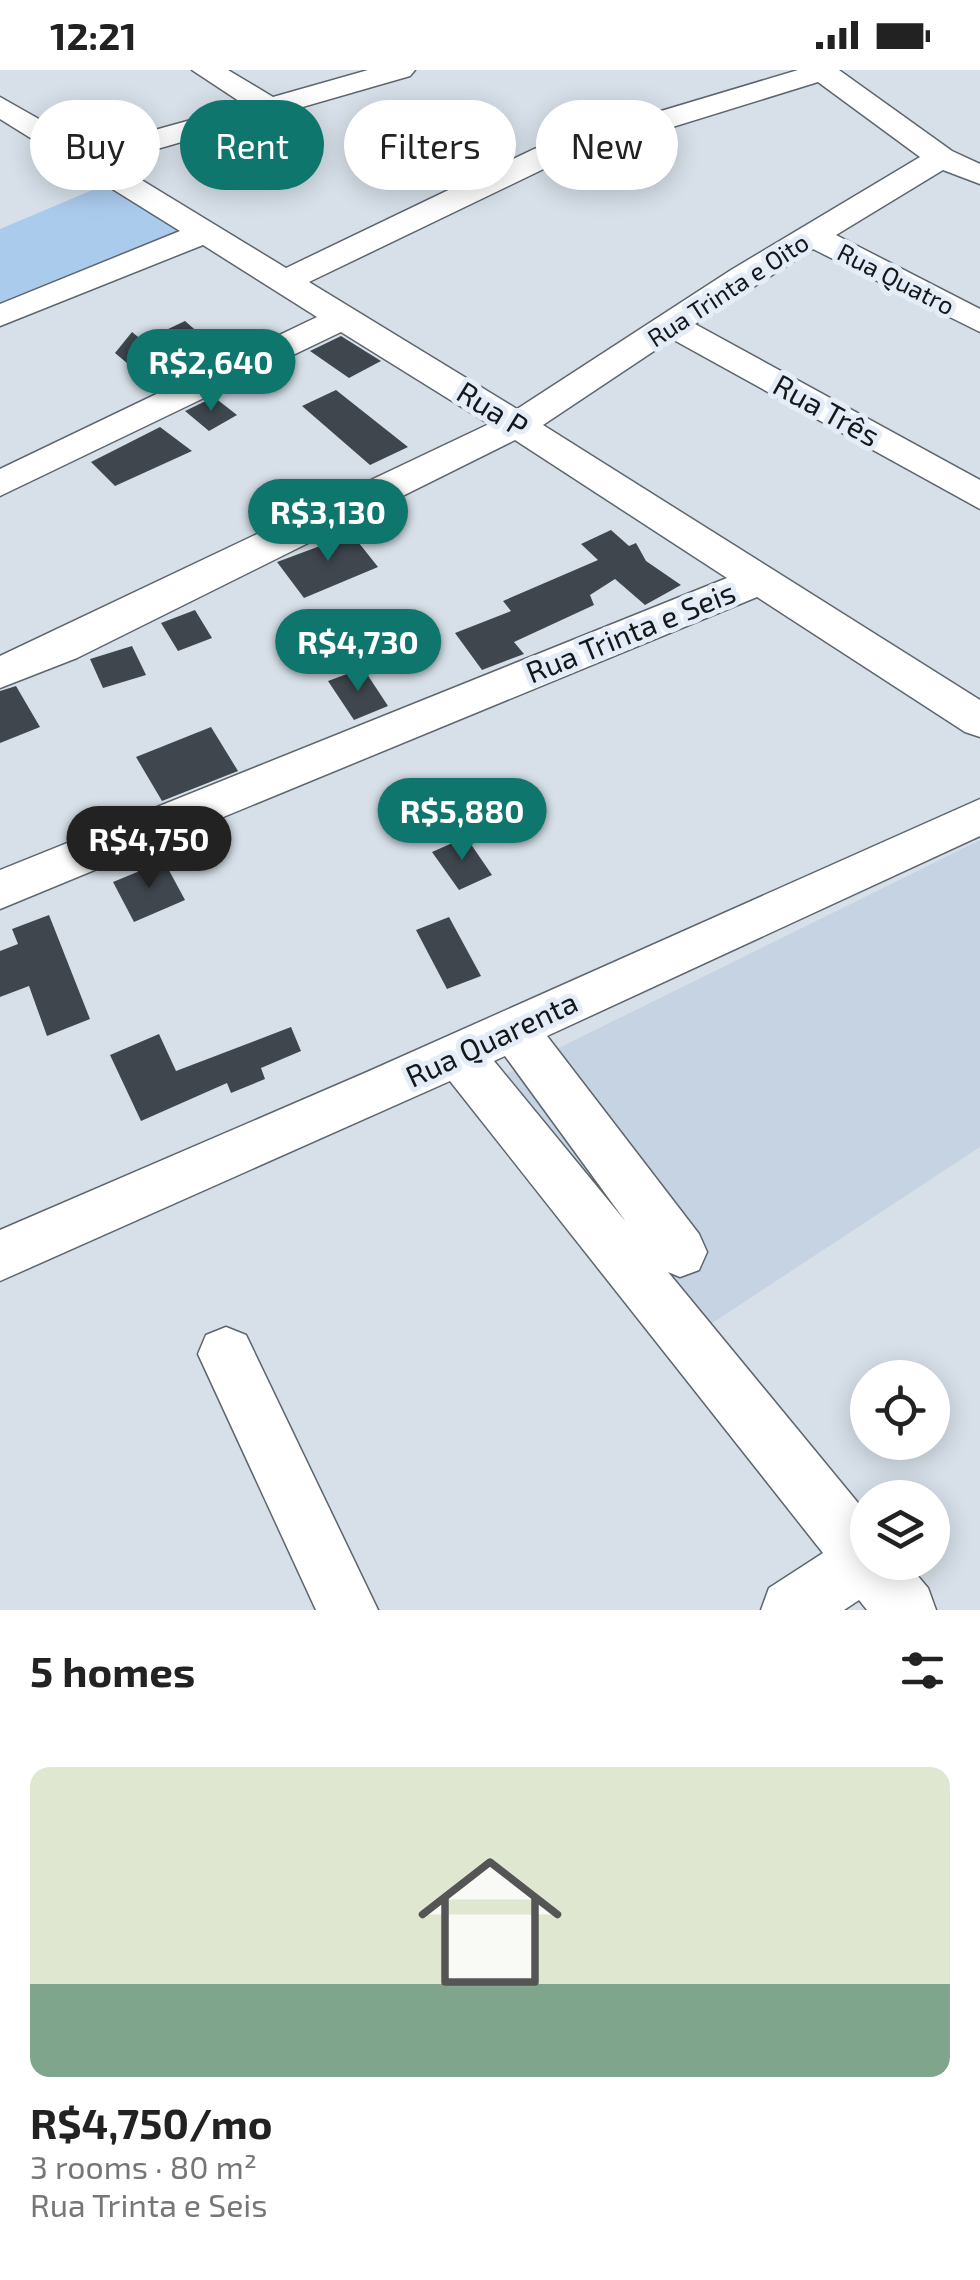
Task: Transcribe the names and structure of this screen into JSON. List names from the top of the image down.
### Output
{
  "streets": {
    "street": [
      "Rua Quatro",
      "Rua Trinta e Oito",
      "Rua P",
      "Rua Três",
      "Rua Trinta e Seis",
      "Rua Quarenta"
    ]
  },
  "crossings": [
    ["Rua Quatro", "Rua Trinta e Oito"],
    ["Rua Trinta e Oito", "Rua P"],
    ["Rua Trinta e Oito", "Rua Três"],
    ["Rua P", "Rua Trinta e Seis"]
  ],
  "page": {
    "status": "12:21",
    "chip": [
      "Buy",
      "Rent",
      "Filters",
      "New"
    ],
    "price": [
      "R$2,640",
      "R$3,130",
      "R$4,730",
      "R$5,880",
      "R$4,750"
    ],
    "heading": "5 homes",
    "list": [
      {
        "name": "R$4,750/mo",
        "note": "3 rooms · 80 m² · Rua Trinta e Seis"
      }
    ]
  }
}
